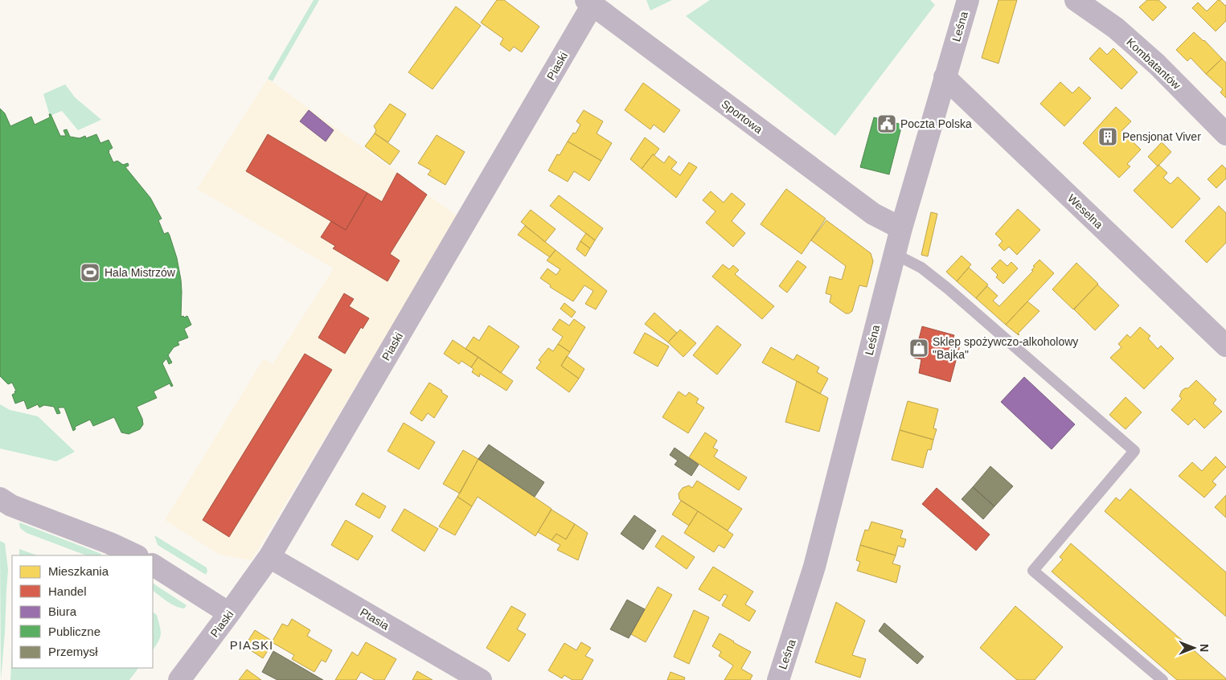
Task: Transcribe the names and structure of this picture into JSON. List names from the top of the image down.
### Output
{
  "streets": {
    "street": [
      "Leśna",
      "Kombatantów",
      "Piaski",
      "Sportowa",
      "Weselna",
      "Ptasia"
    ]
  },
  "crossings": [
    ["Leśna", "Sportowa"],
    ["Leśna", "Weselna"],
    ["Piaski", "Sportowa"],
    ["Piaski", "Ptasia"]
  ],
  "districts": ["PIASKI"],
  "places": {
    "public building": ["Poczta Polska"],
    "building": ["Pensjonat Viver"],
    "sports": ["Hala Mistrzów"],
    "shop": ["Sklep spożywczo-alkoholowy \"Bajka\""]
  },
  "legend": [
    "Mieszkania",
    "Handel",
    "Biura",
    "Publiczne",
    "Przemysł"
  ],
  "north": "right"
}
